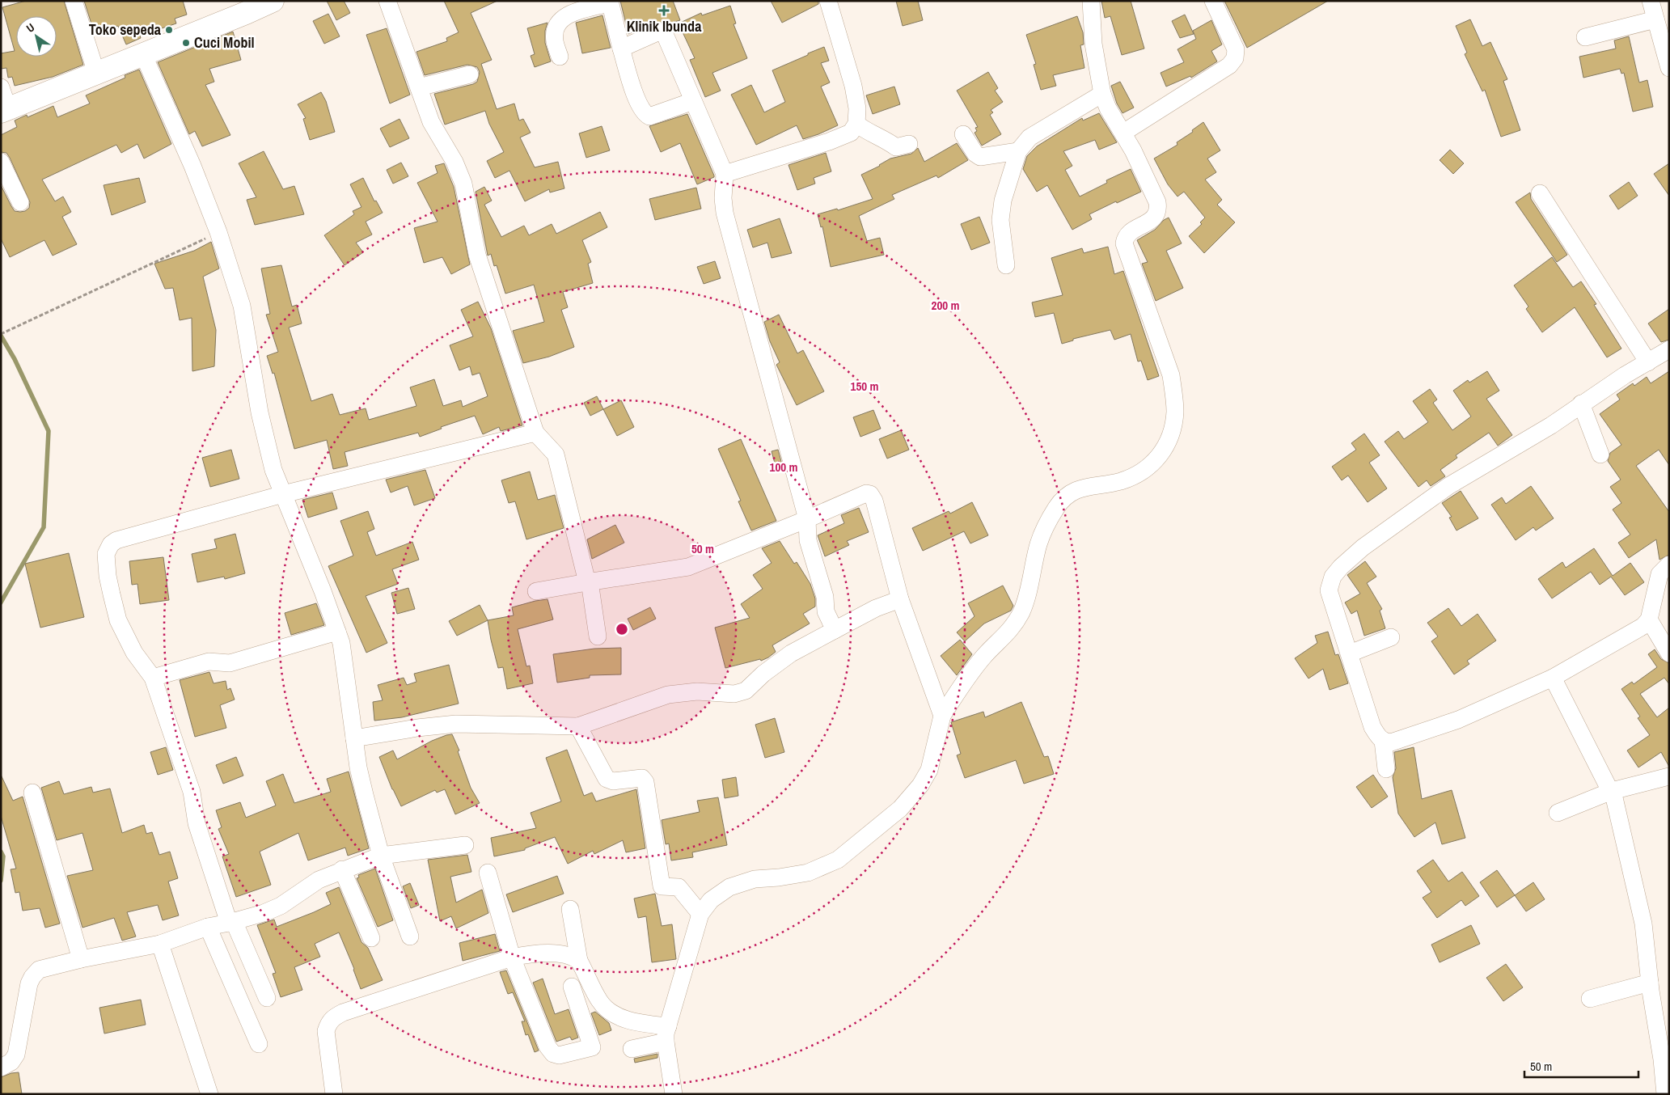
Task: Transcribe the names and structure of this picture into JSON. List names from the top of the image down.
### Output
{
  "places": {
    "health": ["Klinik Ibunda"],
    "other": ["Toko sepeda", "Cuci Mobil"]
  },
  "scale_bar": "50 m",
  "north": "top left",
  "rings": [
    "200 m",
    "150 m",
    "100 m",
    "50 m"
  ]
}
